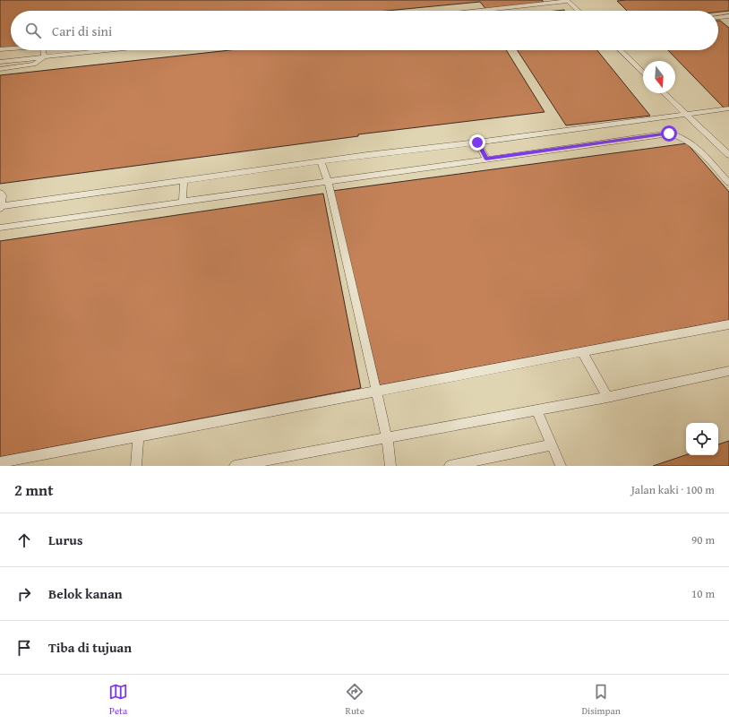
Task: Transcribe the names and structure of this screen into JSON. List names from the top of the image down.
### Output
{
  "north": "bottom",
  "page": {
    "search": "Cari di sini",
    "heading": ["2 mnt", "Jalan kaki · 100 m"],
    "list": [
      ["Lurus", "90 m"],
      ["Belok kanan", "10 m"],
      "Tiba di tujuan"
    ],
    "nav": ["Peta", "Rute", "Disimpan"]
  }
}
